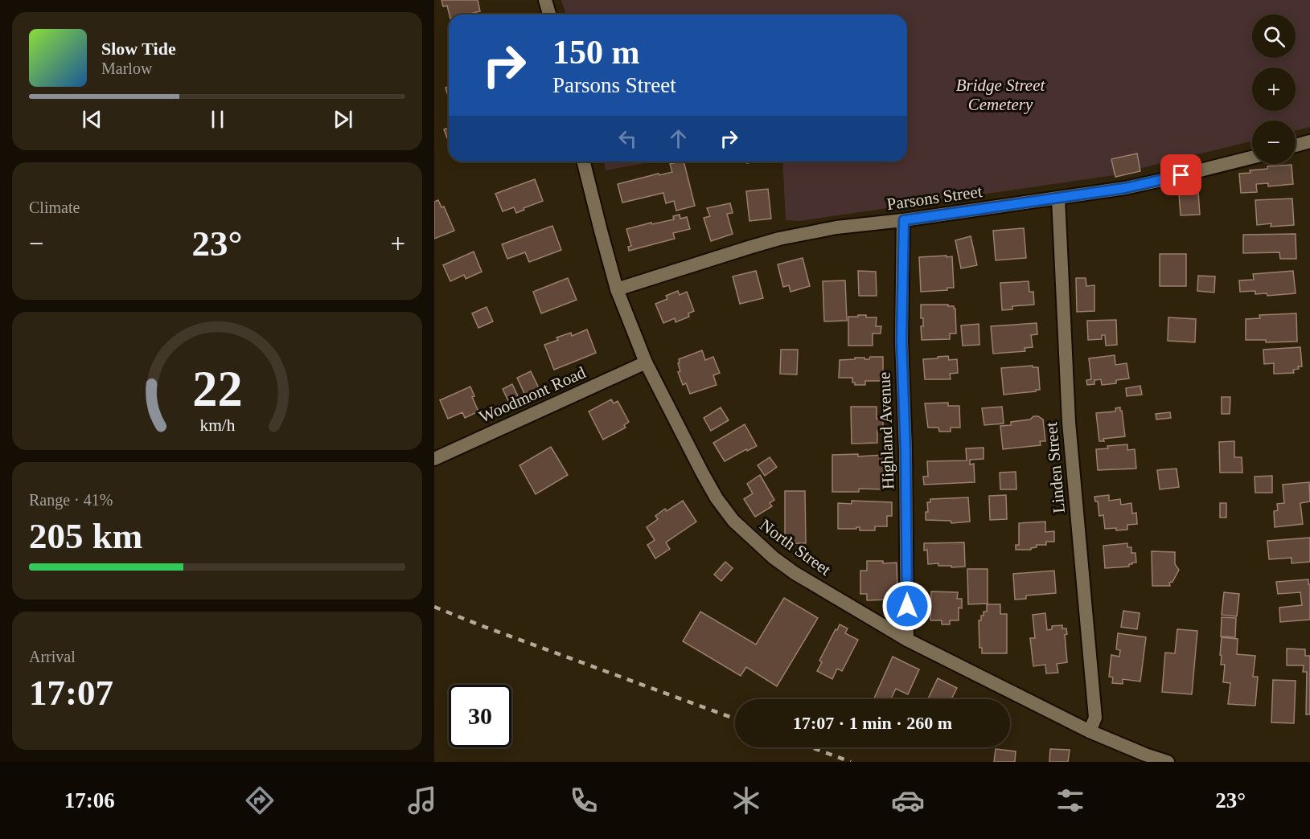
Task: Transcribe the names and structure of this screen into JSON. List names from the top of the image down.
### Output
{
  "streets": {
    "street": [
      "Parsons Street",
      "Woodmont Road",
      "Highland Avenue",
      "Linden Street",
      "North Street"
    ]
  },
  "crossings": [
    ["Parsons Street", "Highland Avenue"],
    ["Parsons Street", "Linden Street"],
    ["Parsons Street", "North Street"],
    ["Woodmont Road", "North Street"],
    ["Highland Avenue", "North Street"],
    ["Linden Street", "North Street"]
  ],
  "parks": ["Bridge Street Cemetery"],
  "page": {
    "map_buttons": ["+", "−"],
    "turn": ["150 m", "Parsons Street"],
    "song": ["Slow Tide", "Marlow"],
    "tile": [
      "Climate",
      ["Range · 41%", "205 km"],
      ["Arrival", "17:07"]
    ],
    "heat": ["−", "23°", "+"],
    "limit": "30",
    "trip": "17:07 · 1 min · 260 m",
    "tabs": ["17:06", "23°"],
    "gauge": ["22", "km/h"]
  }
}
